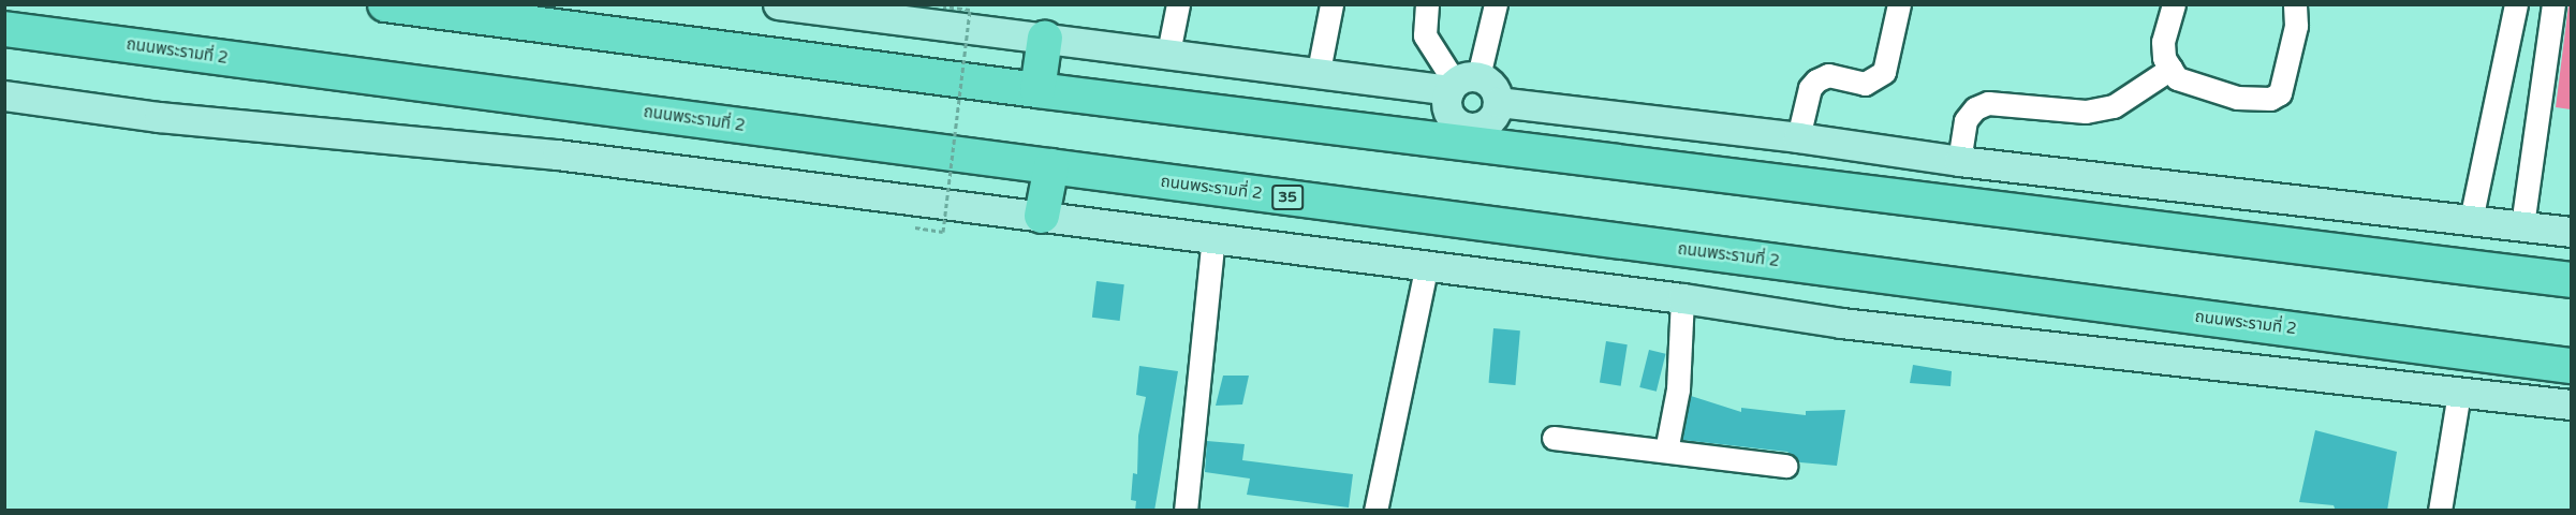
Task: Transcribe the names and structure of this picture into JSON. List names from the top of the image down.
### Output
{
  "streets": {
    "highway": ["ถนนพระรามที่ 2", "35"]
  }
}
